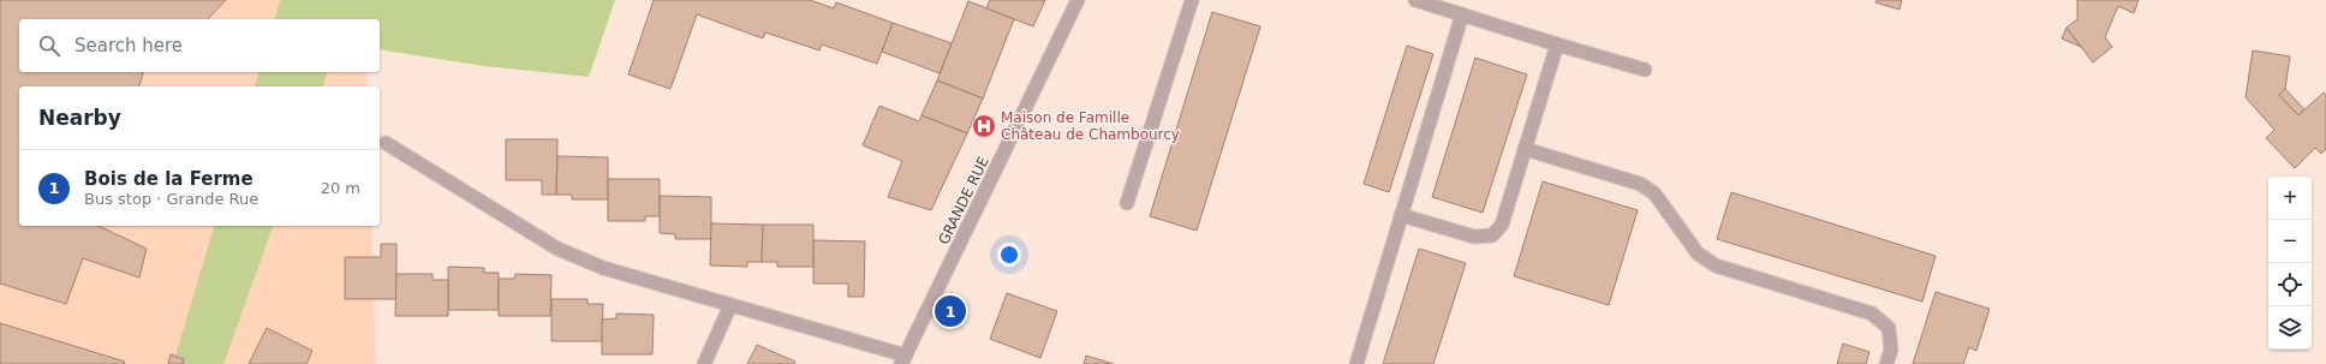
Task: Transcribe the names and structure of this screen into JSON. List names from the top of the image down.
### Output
{
  "streets": {
    "street": ["GRANDE RUE"]
  },
  "places": {
    "hospital": ["Maison de Famille Château de Chambourcy"]
  },
  "page": {
    "search": "Search here",
    "heading": "Nearby",
    "list": [
      {
        "mark": "1",
        "name": "Bois de la Ferme",
        "note": "Bus stop · Grande Rue",
        "value": "20 m"
      }
    ],
    "map_buttons": ["+", "−"],
    "pins": "1"
  }
}
